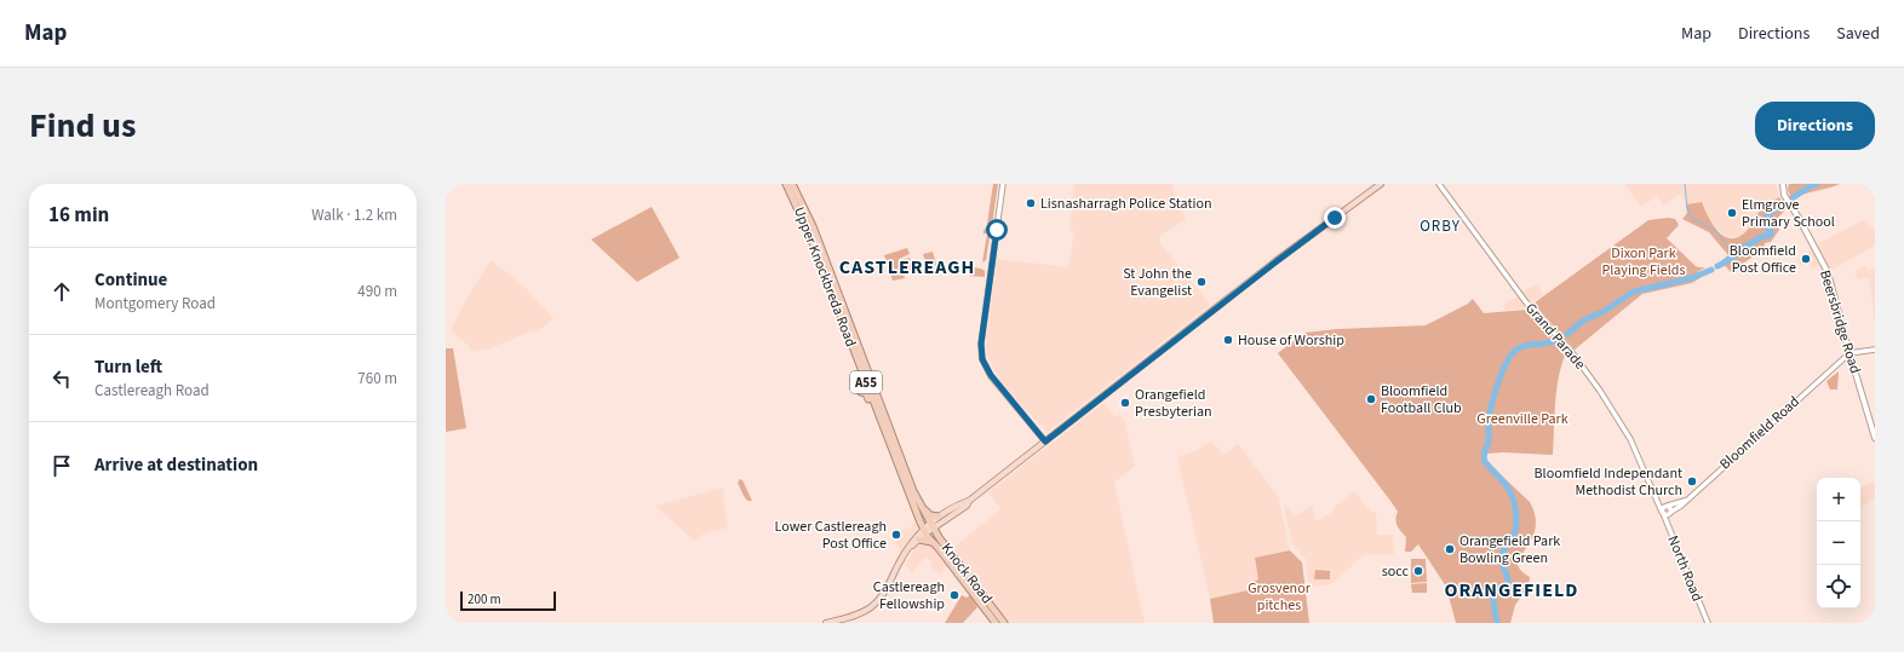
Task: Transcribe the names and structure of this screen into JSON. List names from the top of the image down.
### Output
{
  "streets": {
    "highway": ["Upper Knockbreda Road", "A55", "Knock Road"],
    "main road": ["Beersbridge Road"],
    "street": ["Grand Parade", "Bloomfield Road", "North Road"]
  },
  "crossings": [
    ["Upper Knockbreda Road", "Knock Road"],
    ["Beersbridge Road", "Bloomfield Road"],
    ["Grand Parade", "North Road"],
    ["Bloomfield Road", "North Road"]
  ],
  "districts": ["ORBY", "CASTLEREAGH", "ORANGEFIELD"],
  "parks": ["Dixon Park Playing Fields", "Greenville Park", "Grosvenor pitches"],
  "places": [
    "Lisnasharragh Police Station",
    "Elmgrove Primary School",
    "Bloomfield Post Office",
    "St John the Evangelist",
    "House of Worship",
    "Bloomfield Football Club",
    "Orangefield Presbyterian",
    "Bloomfield Independant Methodist Church",
    "Lower Castlereagh Post Office",
    "Orangefield Park Bowling Green",
    "socc",
    "Castlereagh Fellowship"
  ],
  "scale_bar": "200 m",
  "page": {
    "header": "Map",
    "nav": ["Map", "Directions", "Saved"],
    "title": "Find us",
    "buttons": "Directions",
    "heading": ["16 min", "Walk · 1.2 km"],
    "list": [
      ["Continue", "Montgomery Road", "490 m"],
      ["Turn left", "Castlereagh Road", "760 m"],
      "Arrive at destination"
    ],
    "map_buttons": ["+", "−"],
    "scale": "200 m"
  }
}
